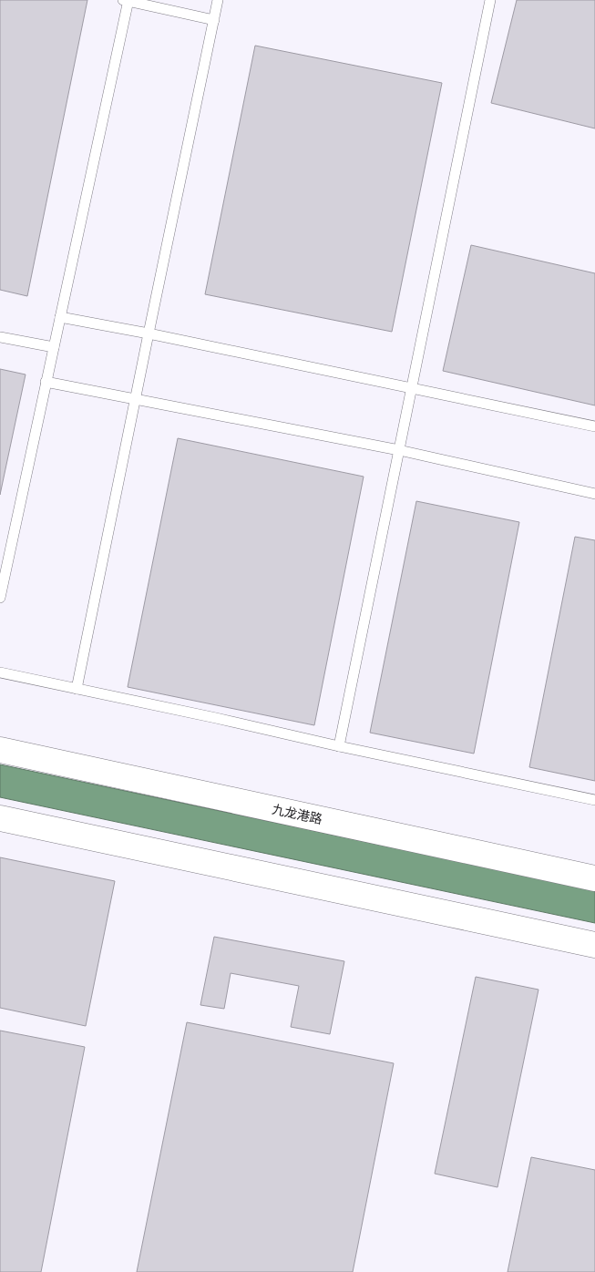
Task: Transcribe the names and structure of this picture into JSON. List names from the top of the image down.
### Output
{
  "streets": {
    "street": ["九龙港路"]
  }
}
